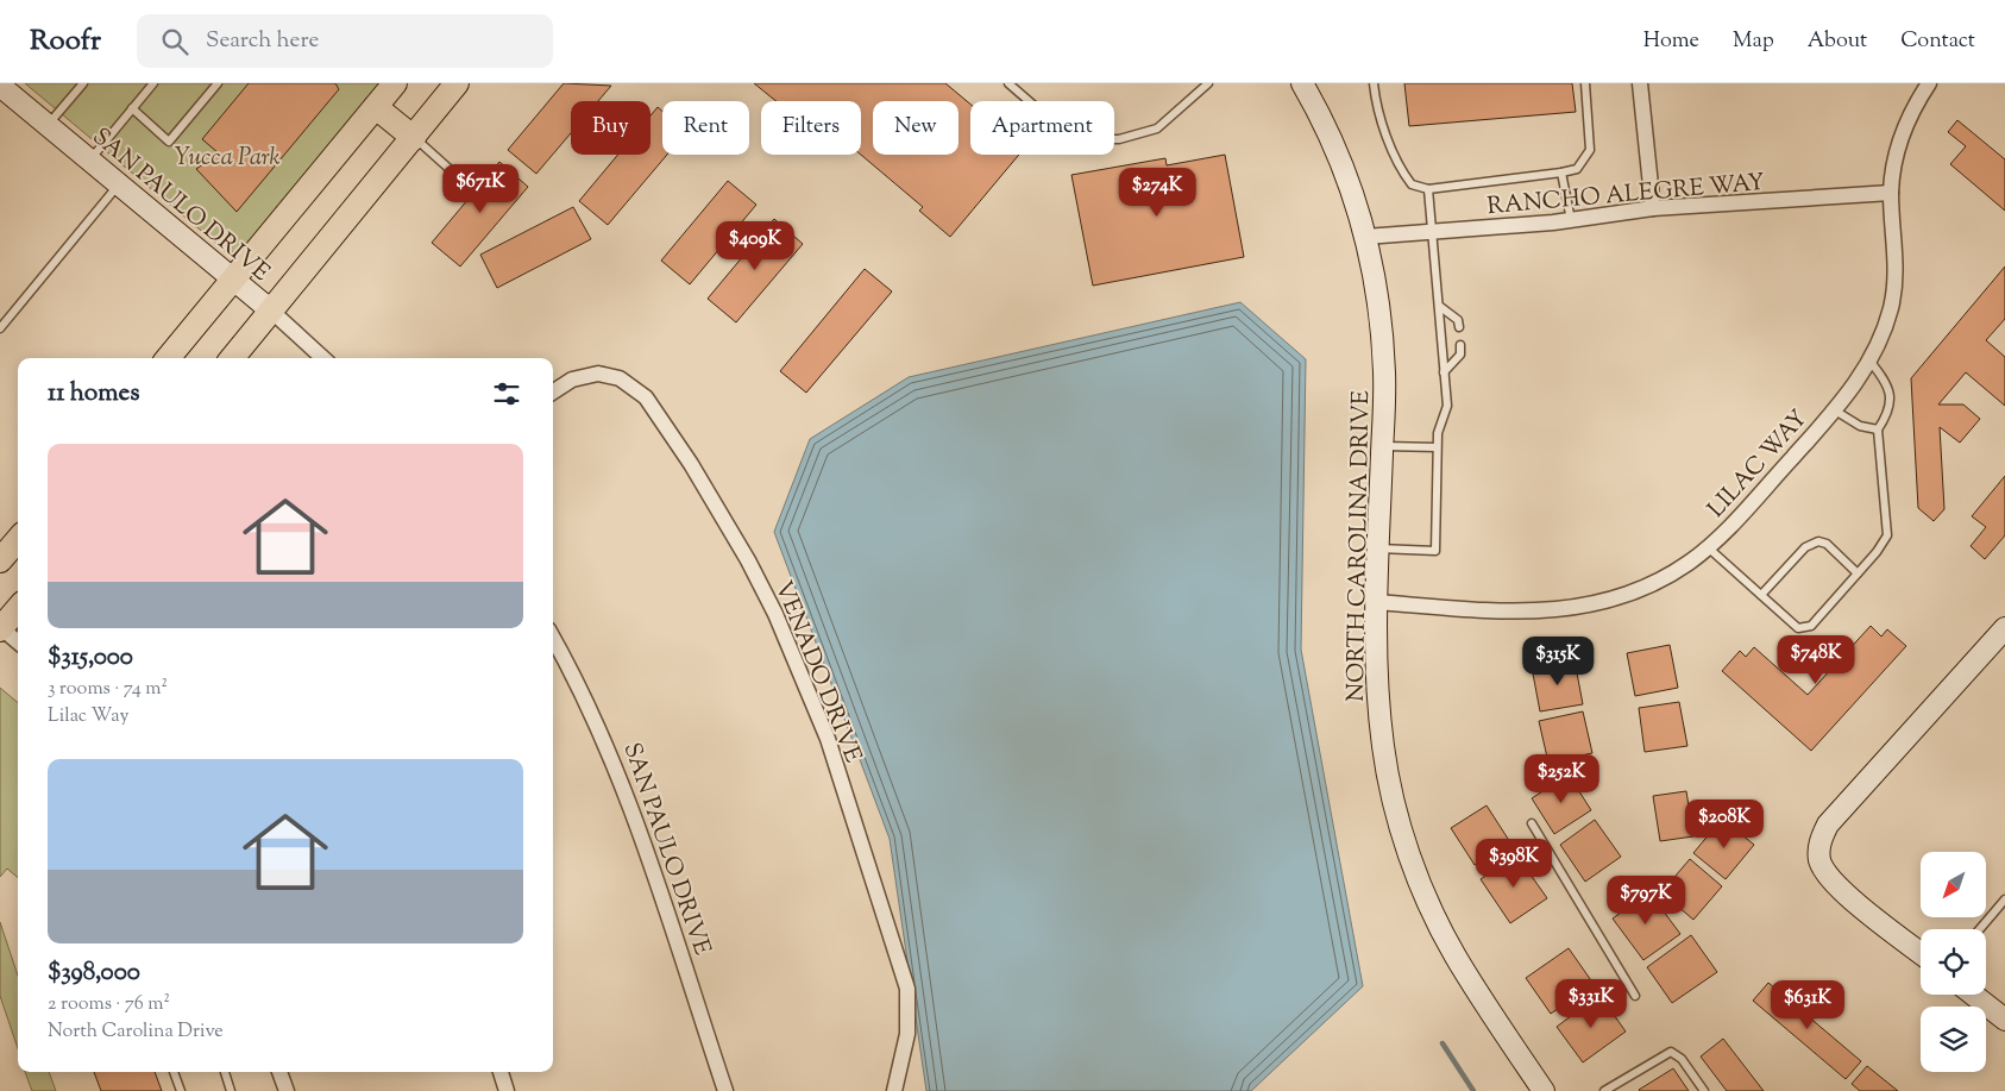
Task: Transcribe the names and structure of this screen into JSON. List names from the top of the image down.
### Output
{
  "streets": {
    "main road": ["SAN PAULO DRIVE", "NORTH CAROLINA DRIVE"],
    "street": ["RANCHO ALEGRE WAY", "LILAC WAY", "VENADO DRIVE"]
  },
  "crossings": [
    ["RANCHO ALEGRE WAY", "LILAC WAY"],
    ["RANCHO ALEGRE WAY", "NORTH CAROLINA DRIVE"],
    ["LILAC WAY", "NORTH CAROLINA DRIVE"]
  ],
  "parks": ["Yucca Park"],
  "north": "bottom left",
  "page": {
    "header": "Roofr",
    "search": "Search here",
    "nav": [
      "Home",
      "Map",
      "About",
      "Contact"
    ],
    "chip": [
      "Buy",
      "Rent",
      "Filters",
      "New",
      "Apartment"
    ],
    "price": [
      "$671K",
      "$274K",
      "$409K",
      "$748K",
      "$315K",
      "$252K",
      "$208K",
      "$398K",
      "$797K",
      "$331K",
      "$631K"
    ],
    "heading": "11 homes",
    "list": [
      {
        "name": "$315,000",
        "note": "3 rooms · 74 m² · Lilac Way"
      },
      {
        "name": "$398,000",
        "note": "2 rooms · 76 m² · North Carolina Drive"
      }
    ]
  }
}
